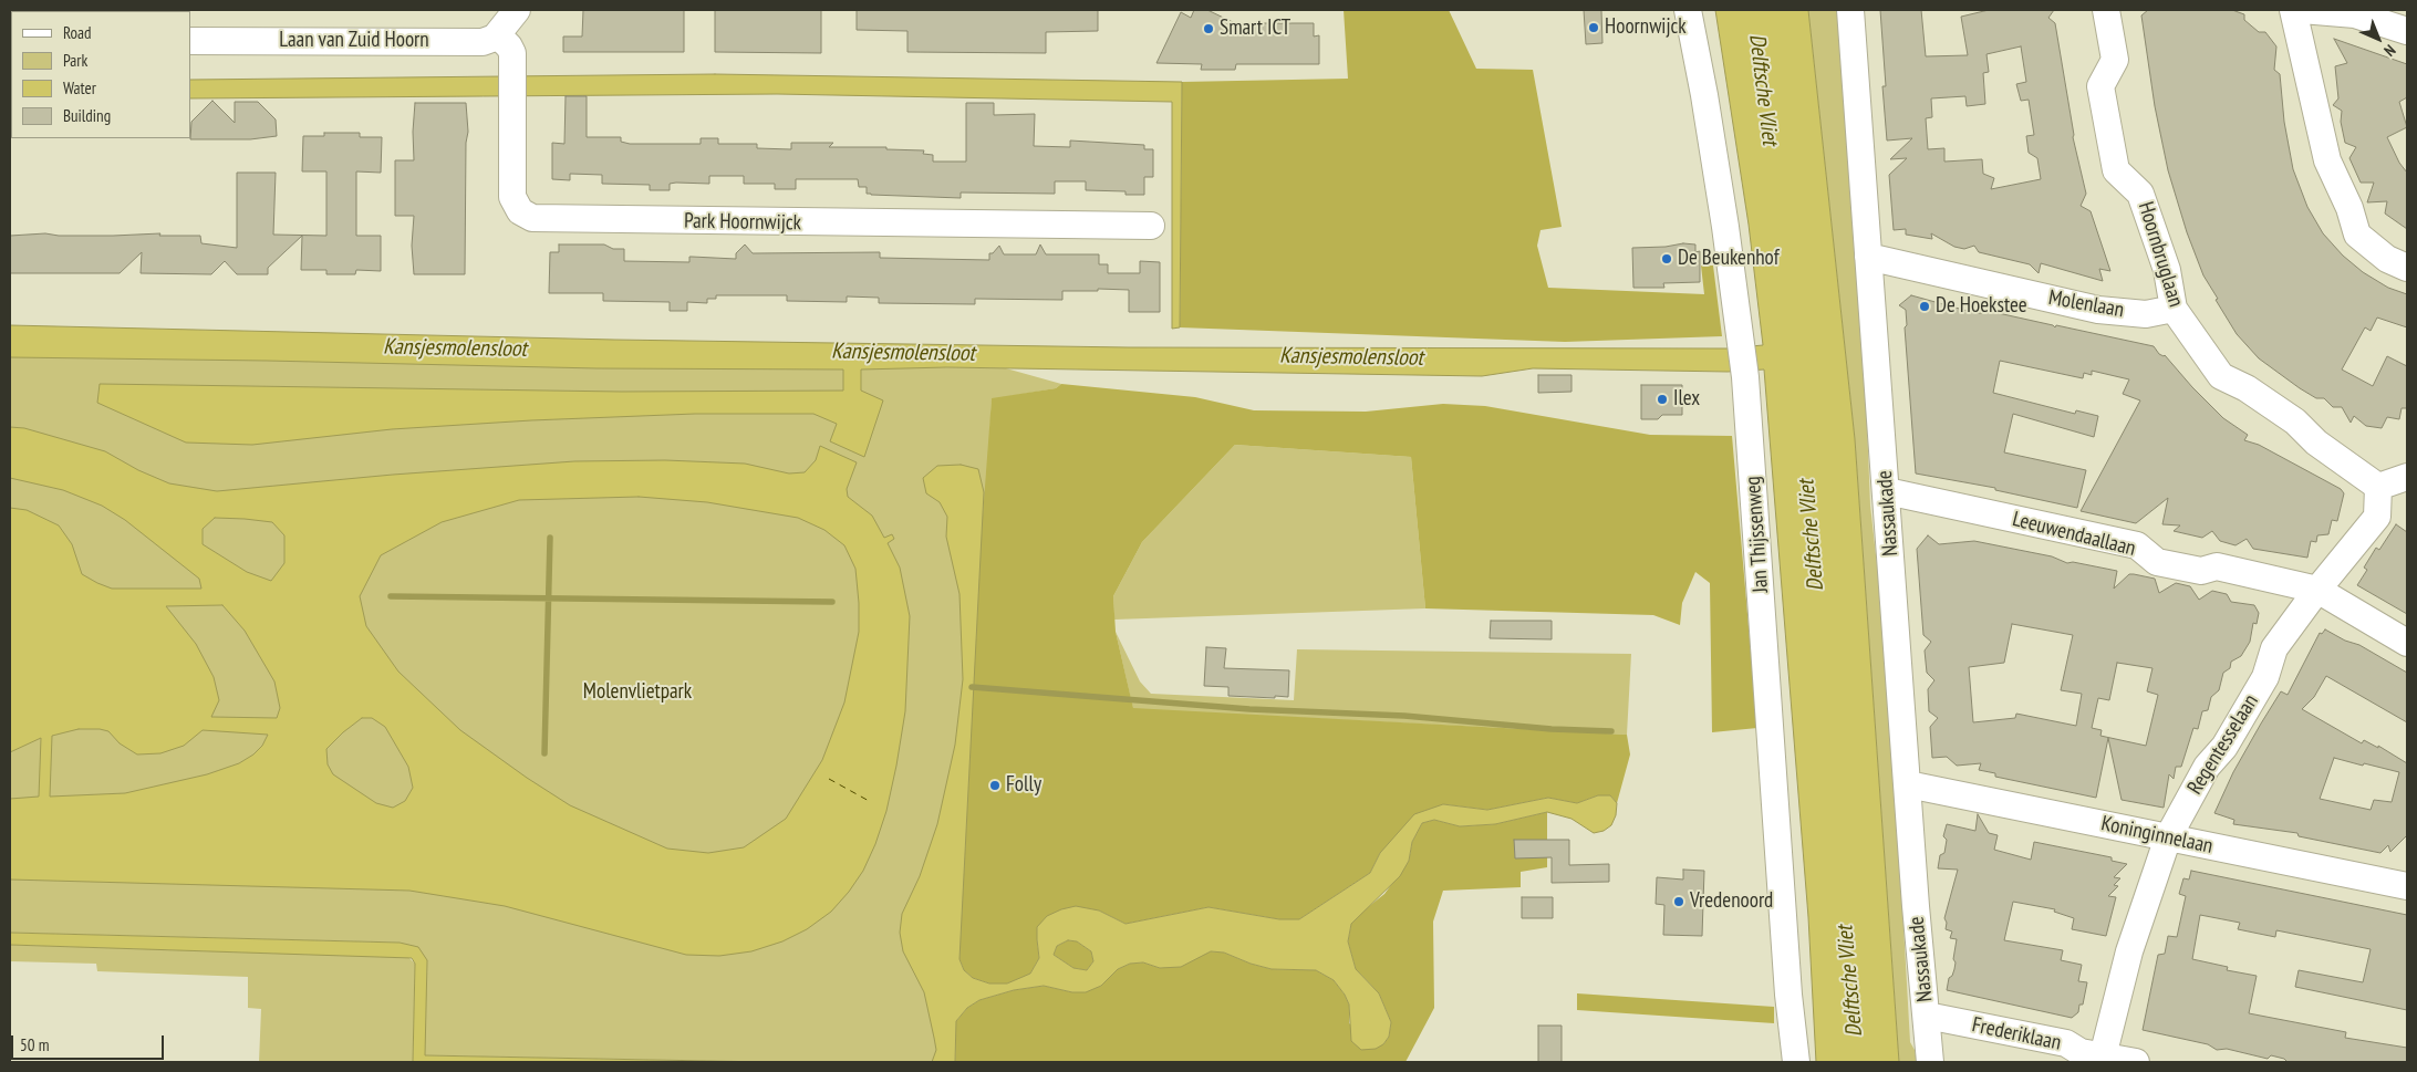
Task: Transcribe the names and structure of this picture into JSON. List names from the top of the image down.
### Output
{
  "streets": {
    "street": [
      "Laan van Zuid Hoorn",
      "Park Hoornwijck",
      "Hoornbruglaan",
      "Molenlaan",
      "Nassaukade",
      "Jan Thijssenweg",
      "Leeuwendaallaan",
      "Regentesselaan",
      "Koninginnelaan",
      "Frederiklaan"
    ]
  },
  "crossings": [
    ["Laan van Zuid Hoorn", "Park Hoornwijck"],
    ["Hoornbruglaan", "Molenlaan"],
    ["Hoornbruglaan", "Regentesselaan"],
    ["Molenlaan", "Nassaukade"],
    ["Nassaukade", "Leeuwendaallaan"],
    ["Nassaukade", "Koninginnelaan"],
    ["Nassaukade", "Frederiklaan"],
    ["Leeuwendaallaan", "Regentesselaan"],
    ["Regentesselaan", "Koninginnelaan"],
    ["Regentesselaan", "Frederiklaan"]
  ],
  "water": ["Delftsche Vliet", "Kansjesmolensloot"],
  "parks": ["Molenvlietpark"],
  "places": [
    "Hoornwijck",
    "Smart ICT",
    "De Beukenhof",
    "De Hoekstee",
    "Ilex",
    "Folly",
    "Vredenoord"
  ],
  "legend": [
    "Road",
    "Park",
    "Water",
    "Building"
  ],
  "scale_bar": "50 m",
  "north": "bottom right"
}
